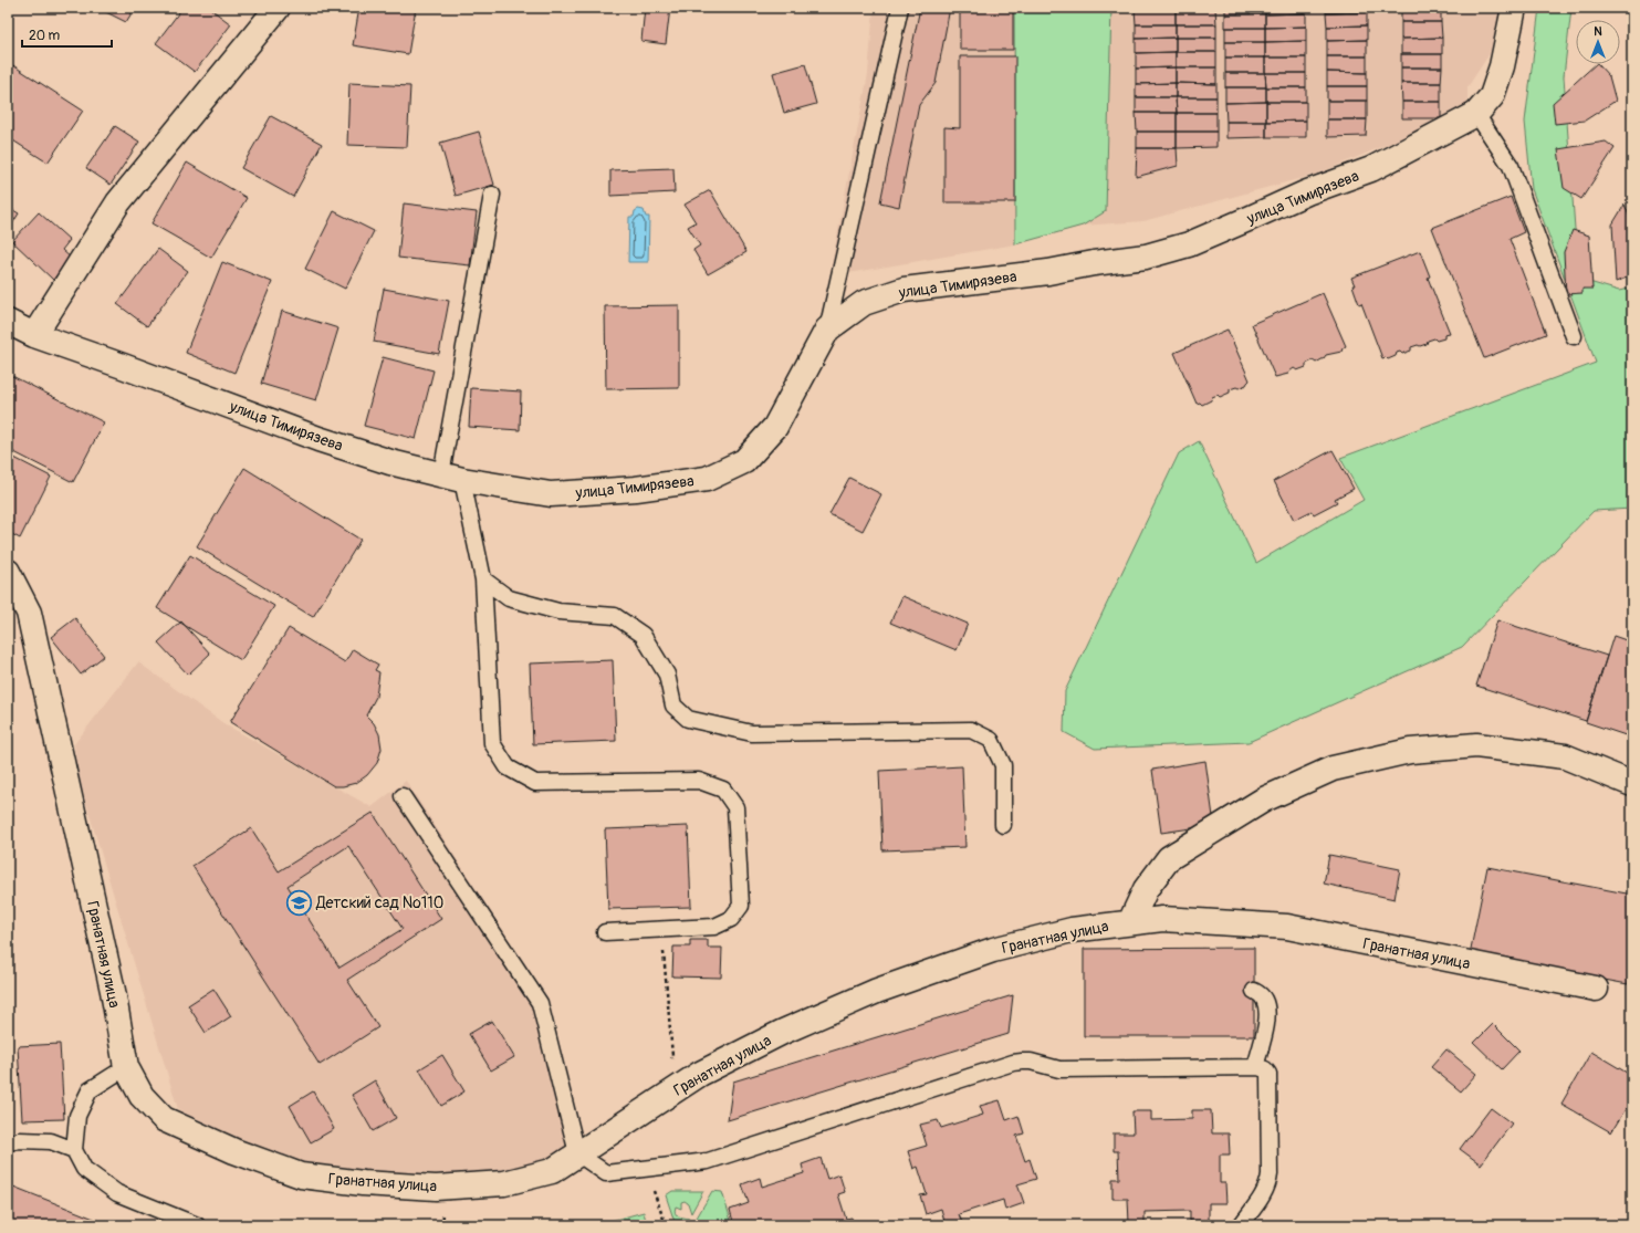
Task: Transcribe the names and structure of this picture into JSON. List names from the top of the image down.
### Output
{
  "streets": {
    "street": ["улица Тимирязева", "Гранатная улица"]
  },
  "places": {
    "school or university": ["Детский сад №110"]
  },
  "scale_bar": "20 m",
  "north": "top"
}
